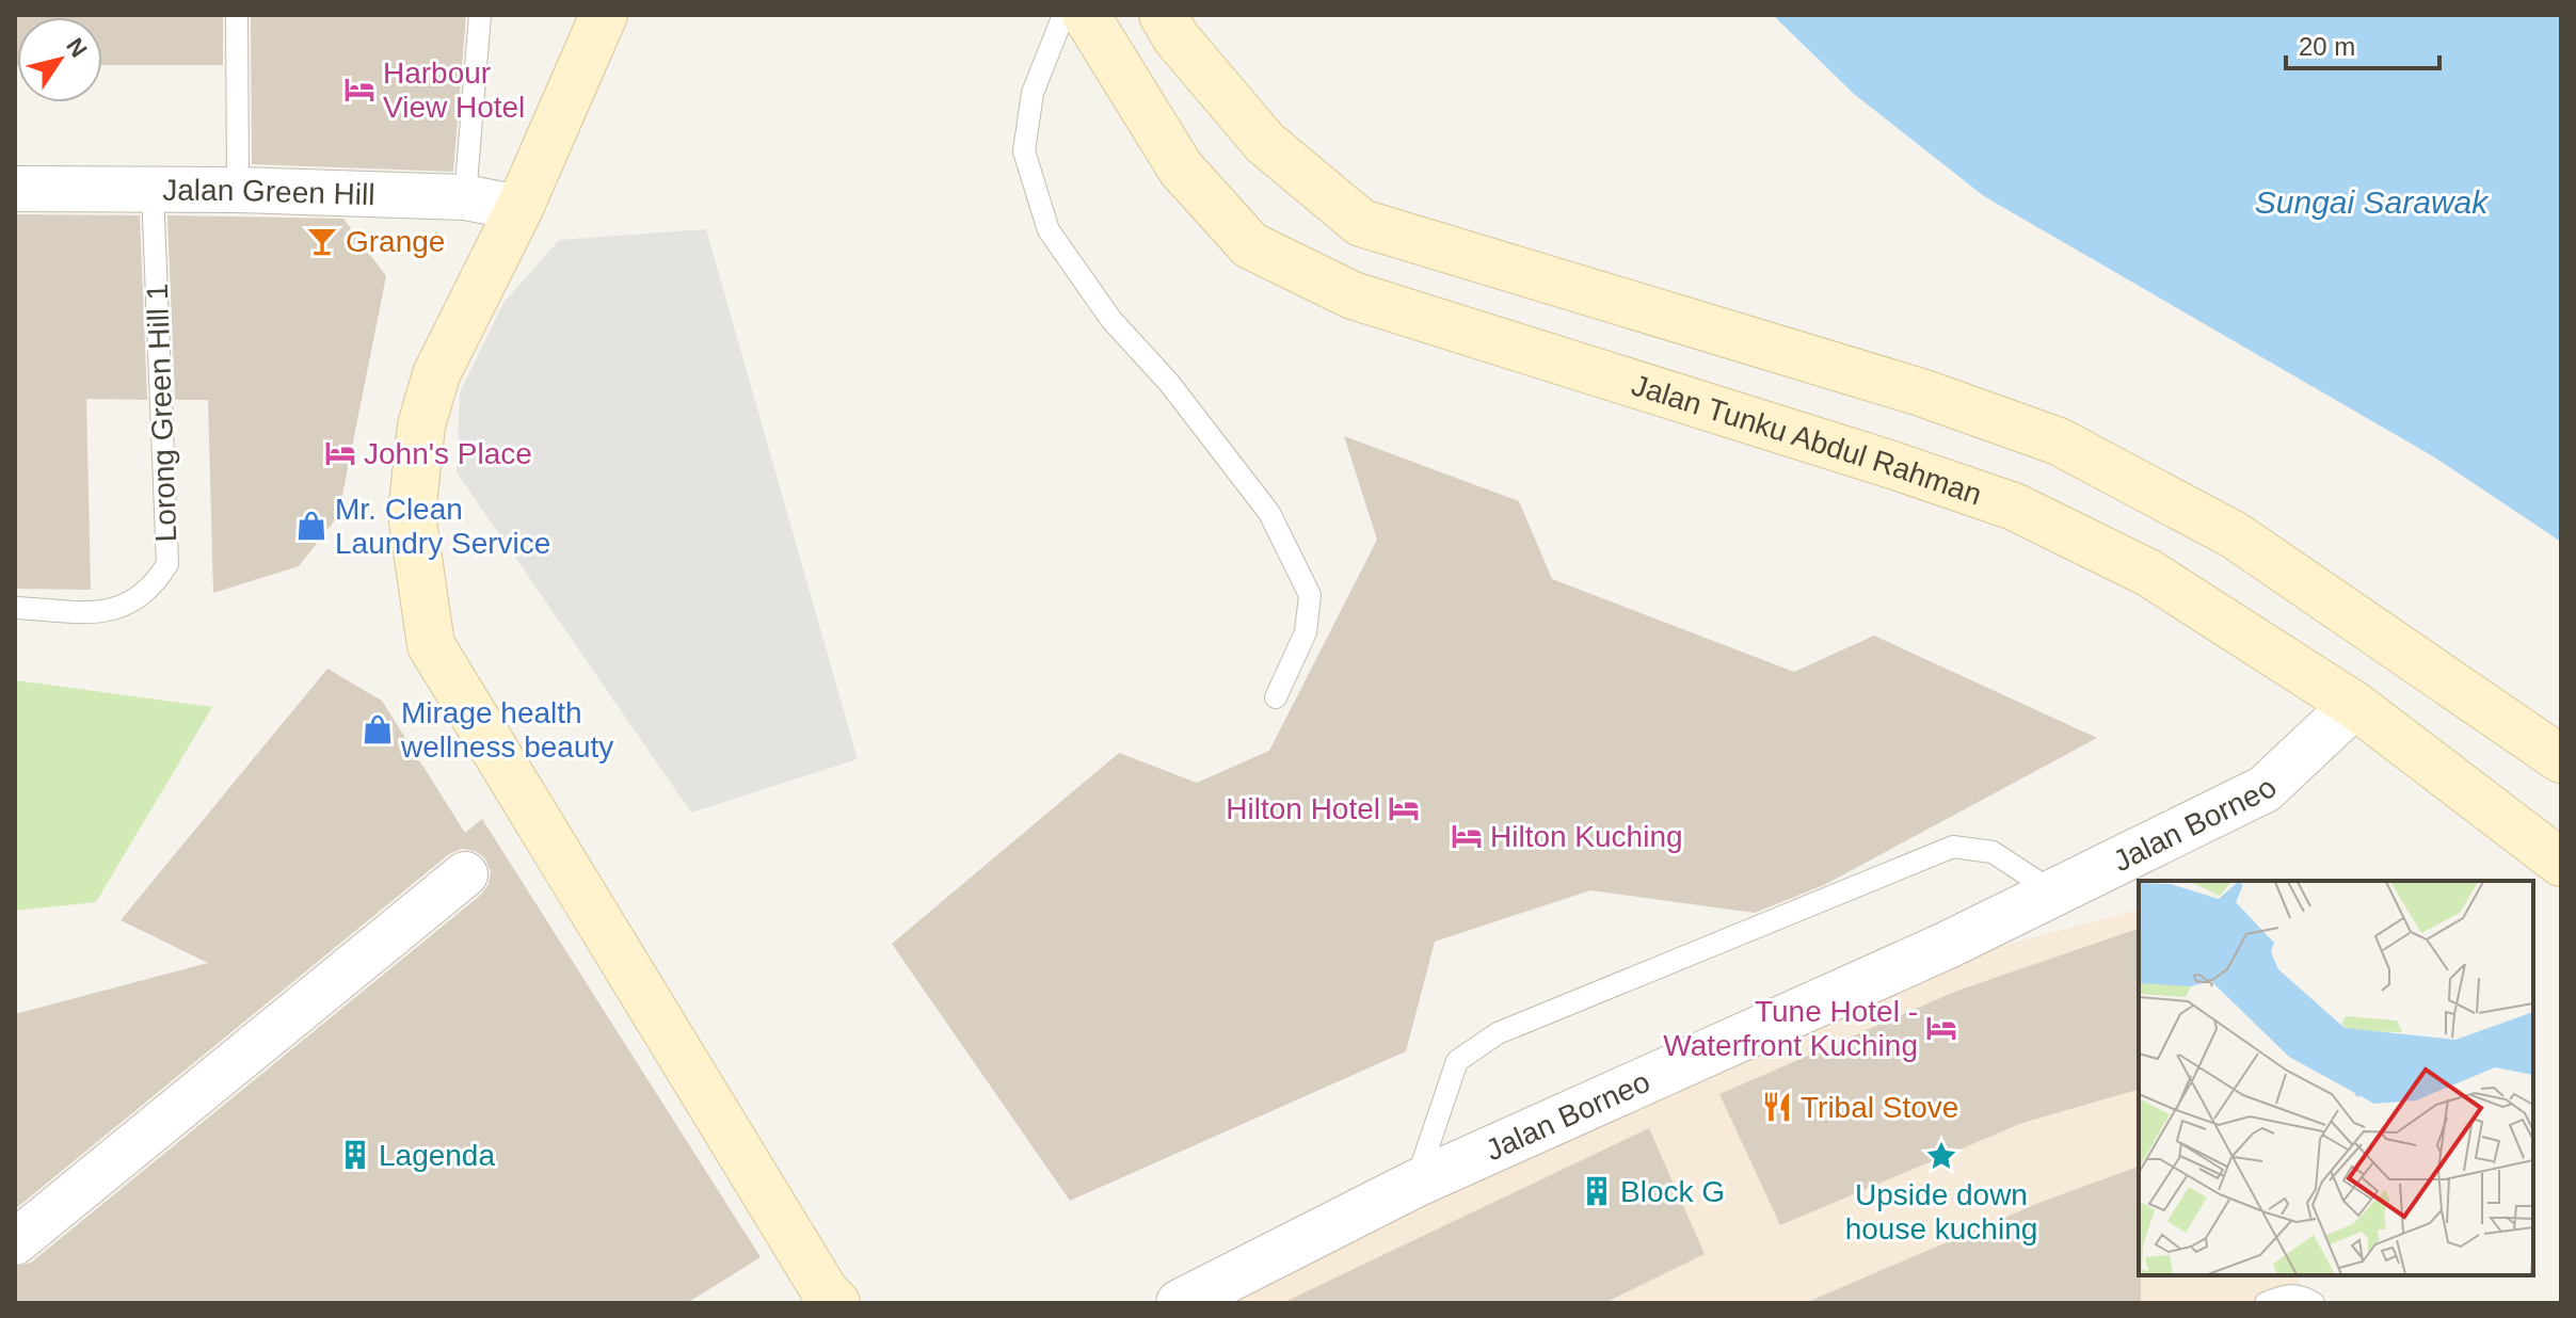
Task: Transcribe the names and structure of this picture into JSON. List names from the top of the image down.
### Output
{
  "streets": {
    "main road": ["Jalan Tunku Abdul Rahman"],
    "street": ["Jalan Green Hill", "Jalan Borneo"],
    "lane": ["Lorong Green Hill 1"]
  },
  "crossings": [
    ["Jalan Green Hill", "Lorong Green Hill 1"],
    ["Jalan Tunku Abdul Rahman", "Jalan Borneo"]
  ],
  "water": ["Sungai Sarawak"],
  "places": {
    "hotel": [
      "Harbour View Hotel",
      "John's Place",
      "Hilton Hotel",
      "Hilton Kuching",
      "Tune Hotel - Waterfront Kuching"
    ],
    "bar": ["Grange"],
    "shop": ["Mr. Clean Laundry Service", "Mirage health wellness beauty"],
    "restaurant": ["Tribal Stove"],
    "building": ["Lagenda", "Block G"],
    "place": ["Upside down house kuching"]
  },
  "scale_bar": "20 m",
  "north": "top right"
}
